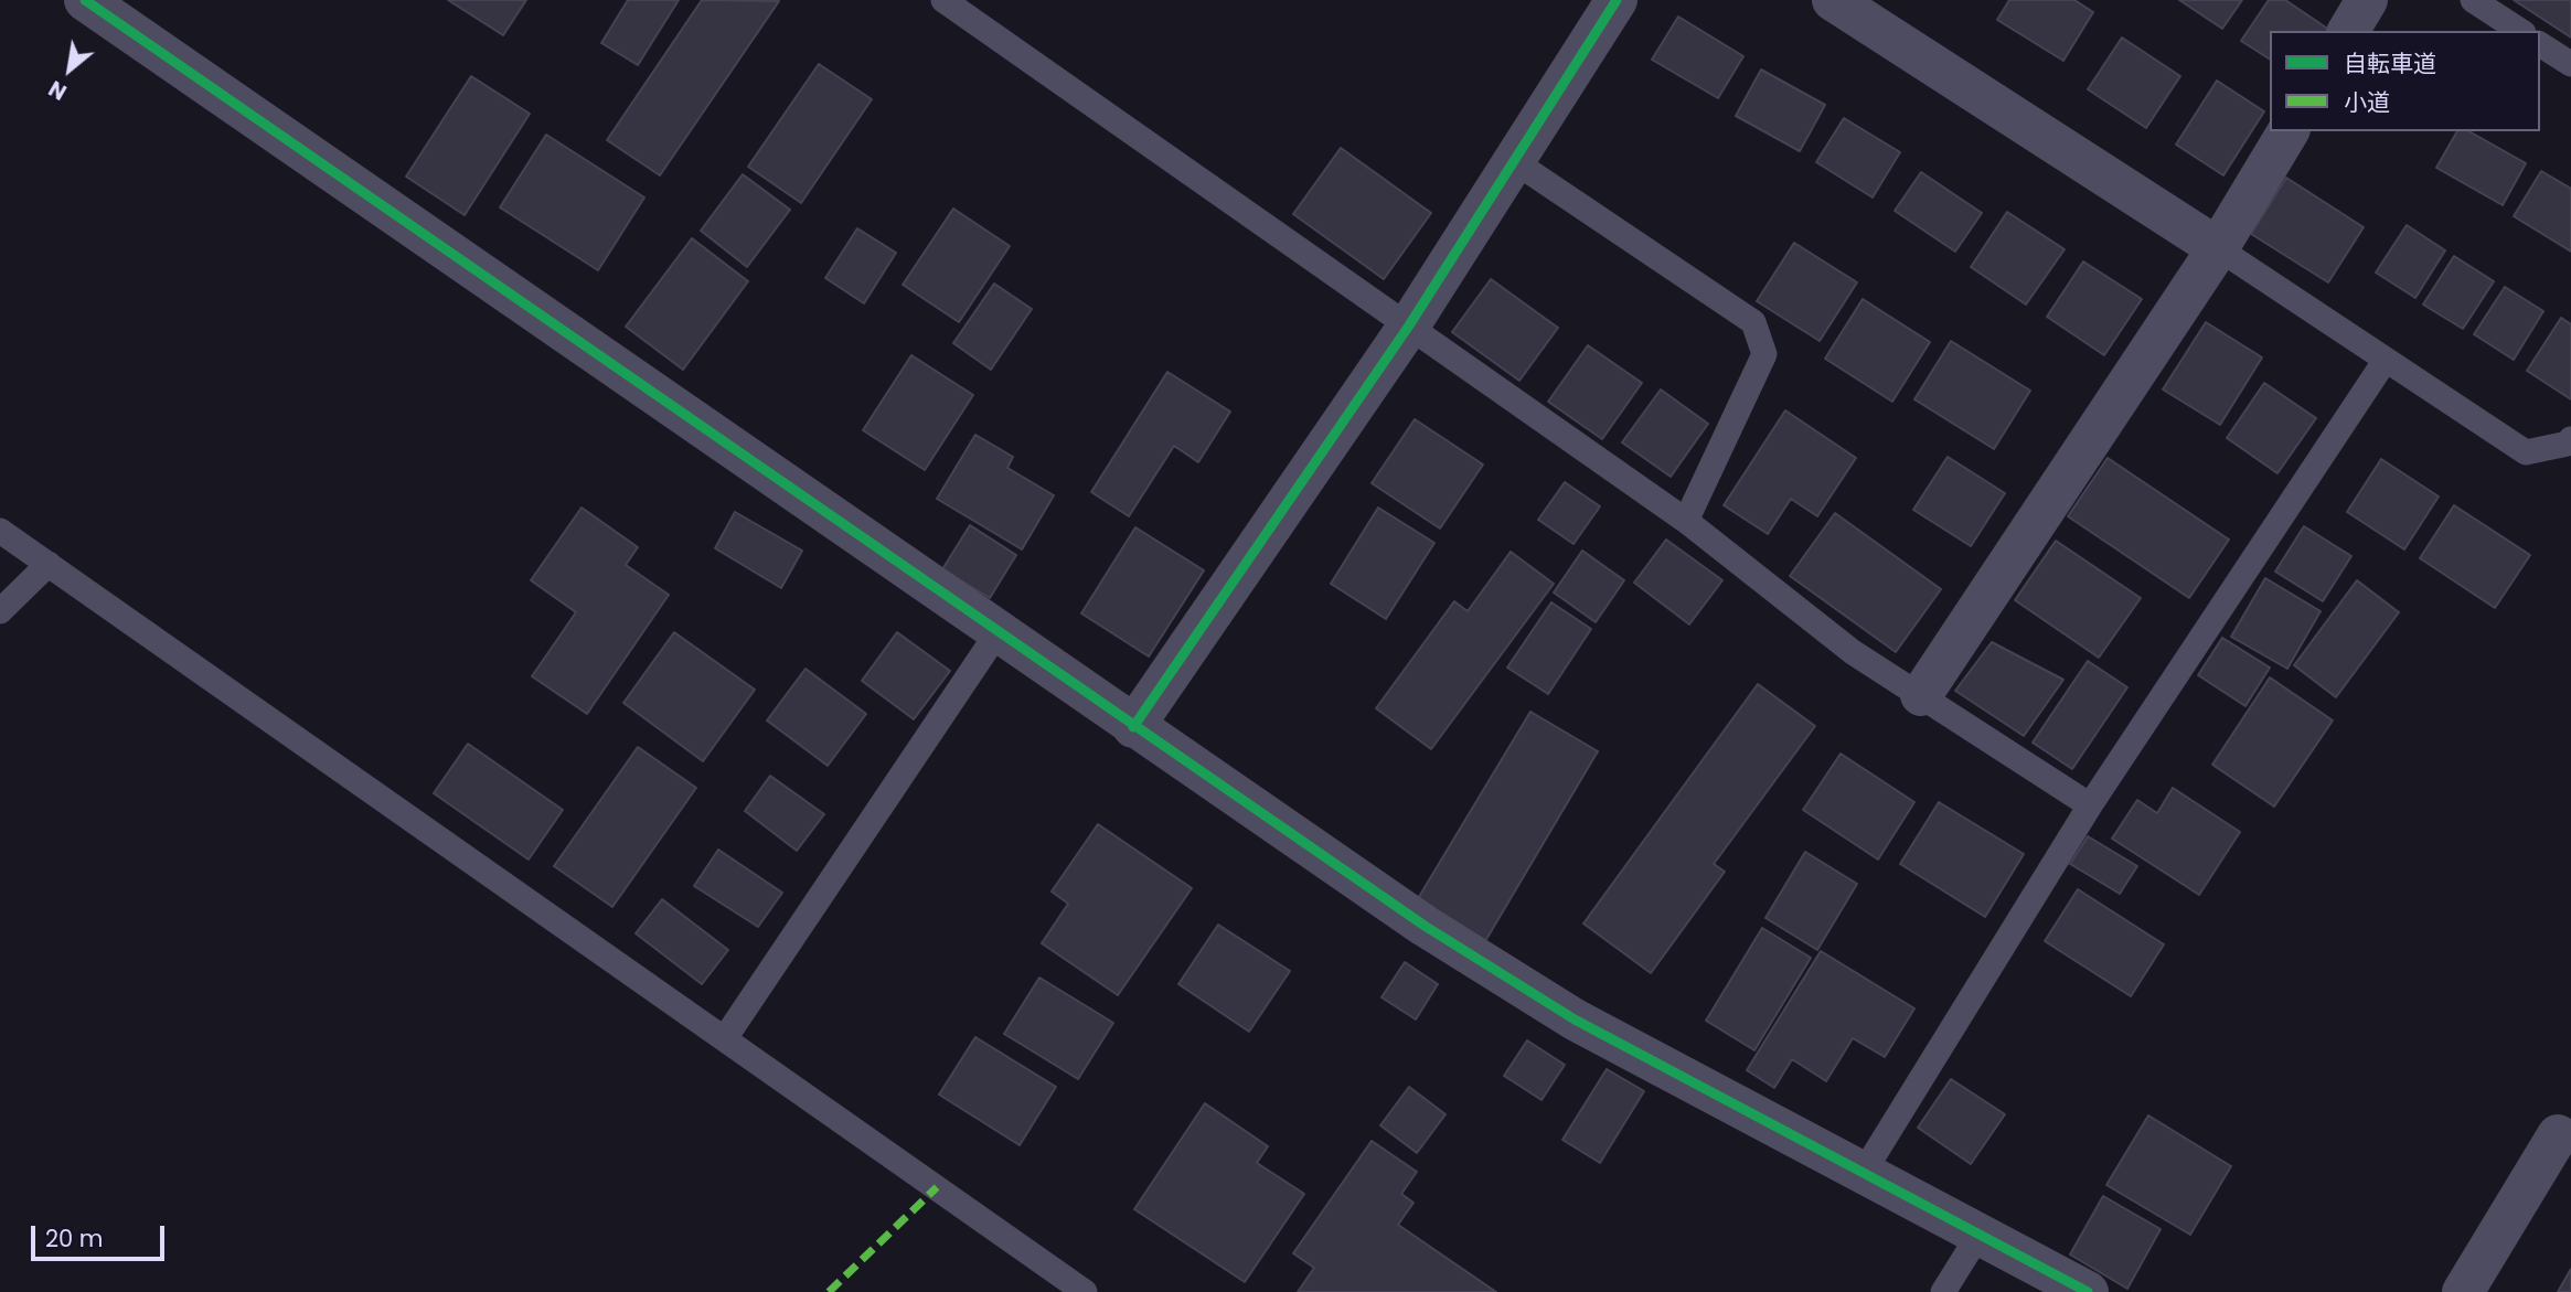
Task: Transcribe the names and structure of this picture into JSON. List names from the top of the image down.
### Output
{
  "legend": ["自転車道", "小道"],
  "scale_bar": "20 m",
  "north": "bottom left"
}
